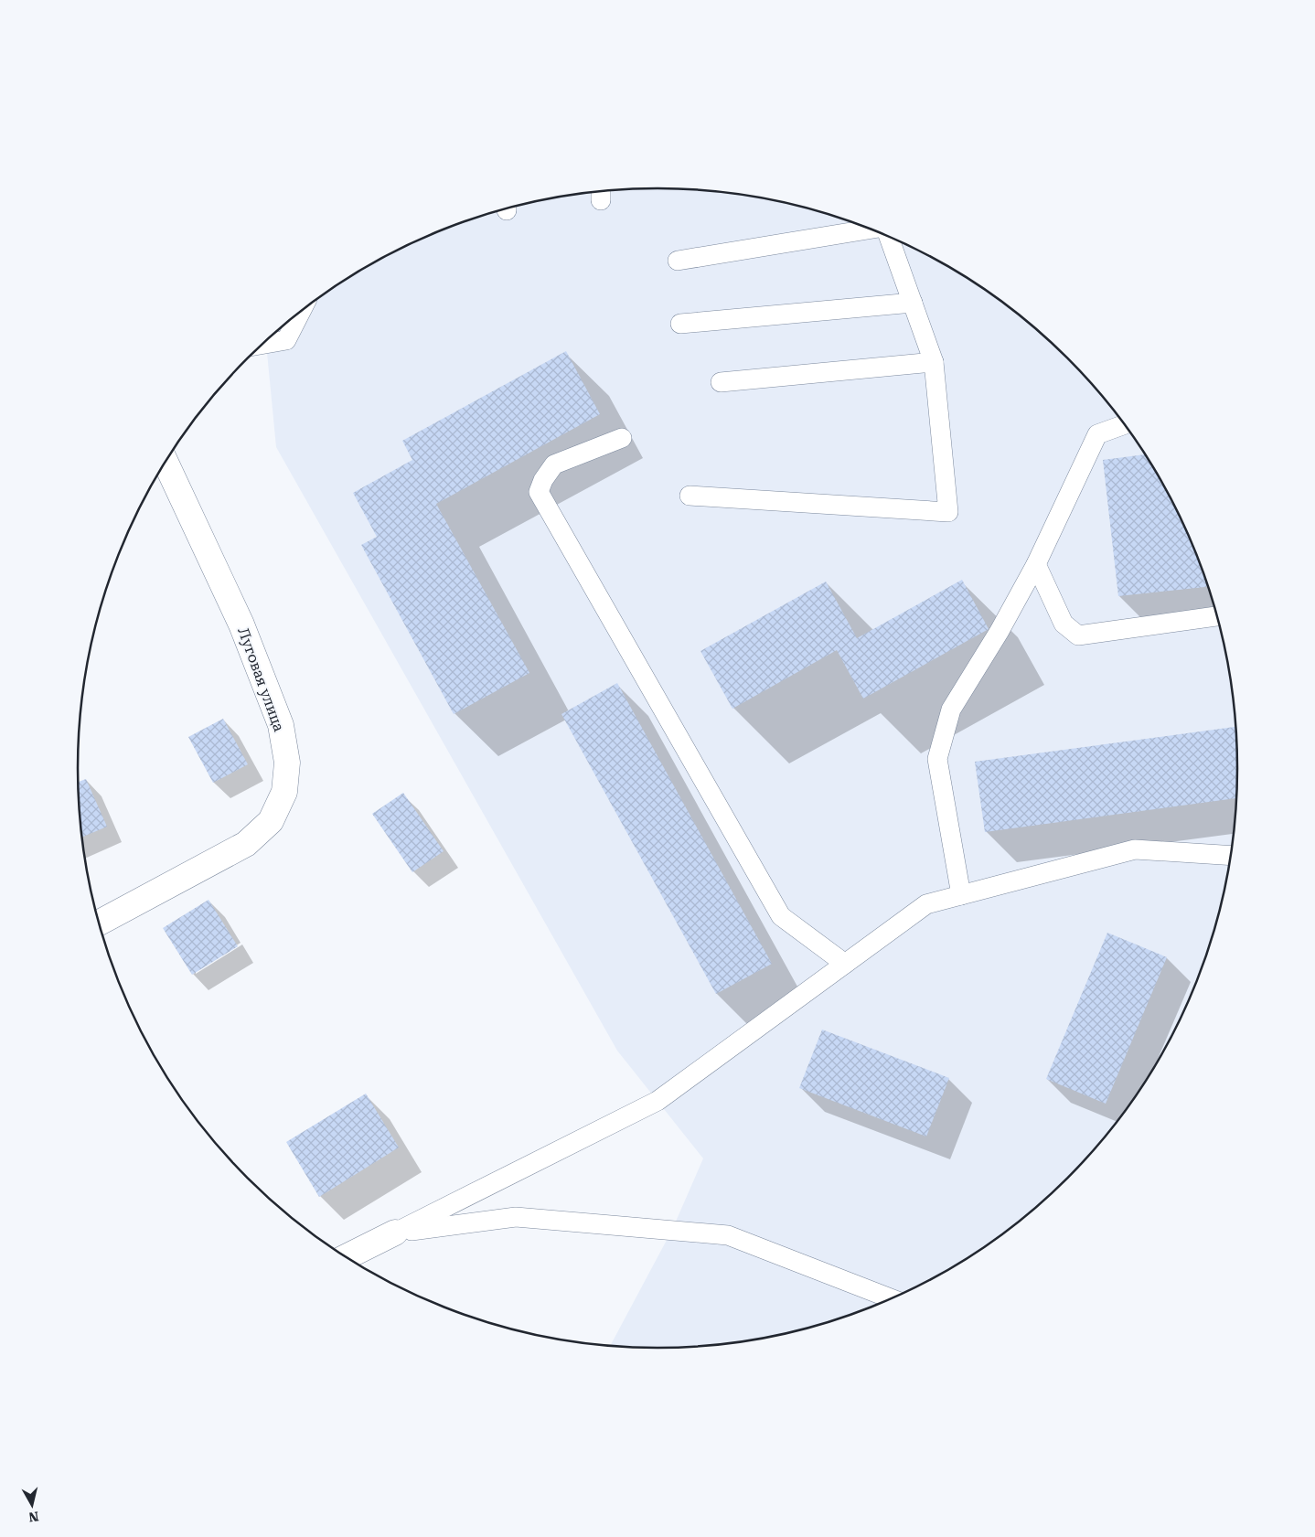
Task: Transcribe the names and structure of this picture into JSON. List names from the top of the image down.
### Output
{
  "streets": {
    "street": ["Луговая улица"]
  },
  "north": "bottom"
}
